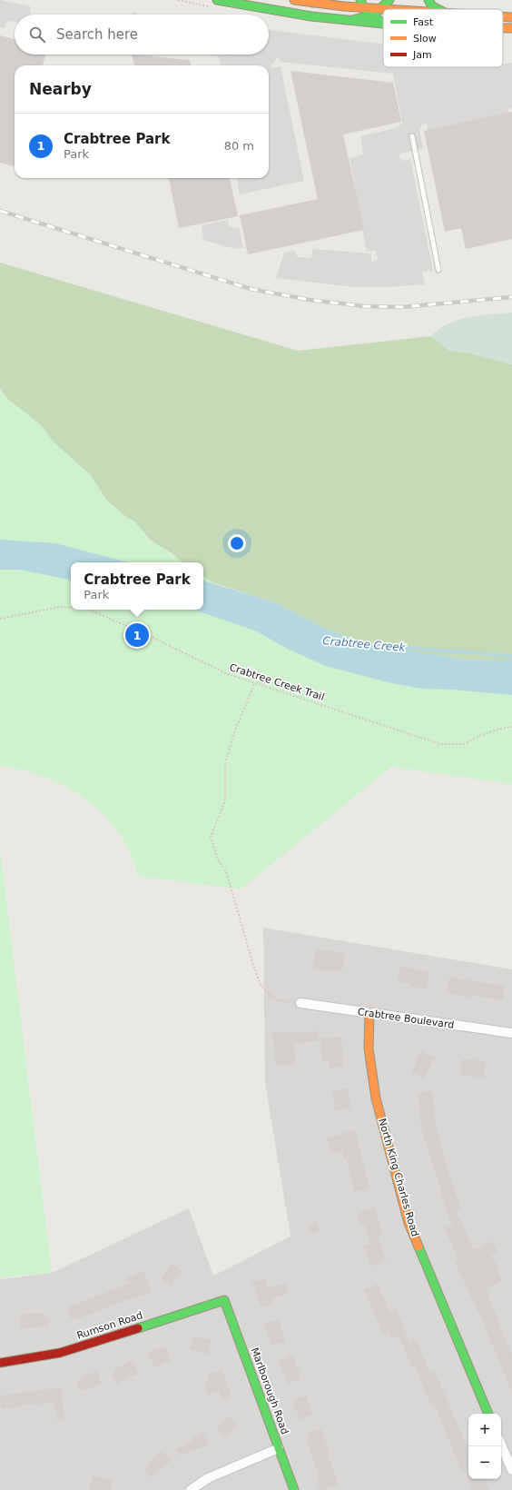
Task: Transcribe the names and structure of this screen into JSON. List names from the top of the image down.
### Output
{
  "streets": {
    "main road": ["North King Charles Road", "Rumson Road", "Marlborough Road"],
    "street": ["Crabtree Boulevard"],
    "path": ["Crabtree Creek Trail"]
  },
  "crossings": [
    ["Crabtree Boulevard", "North King Charles Road"],
    ["Rumson Road", "Marlborough Road"]
  ],
  "water": ["Crabtree Creek"],
  "legend": ["Fast", "Slow", "Jam"],
  "page": {
    "search": "Search here",
    "heading": "Nearby",
    "list": [
      {
        "mark": "1",
        "name": "Crabtree Park",
        "note": "Park",
        "value": "80 m"
      }
    ],
    "popup": ["Crabtree Park", "Park"],
    "pins": "1",
    "map_buttons": ["+", "−"]
  }
}
